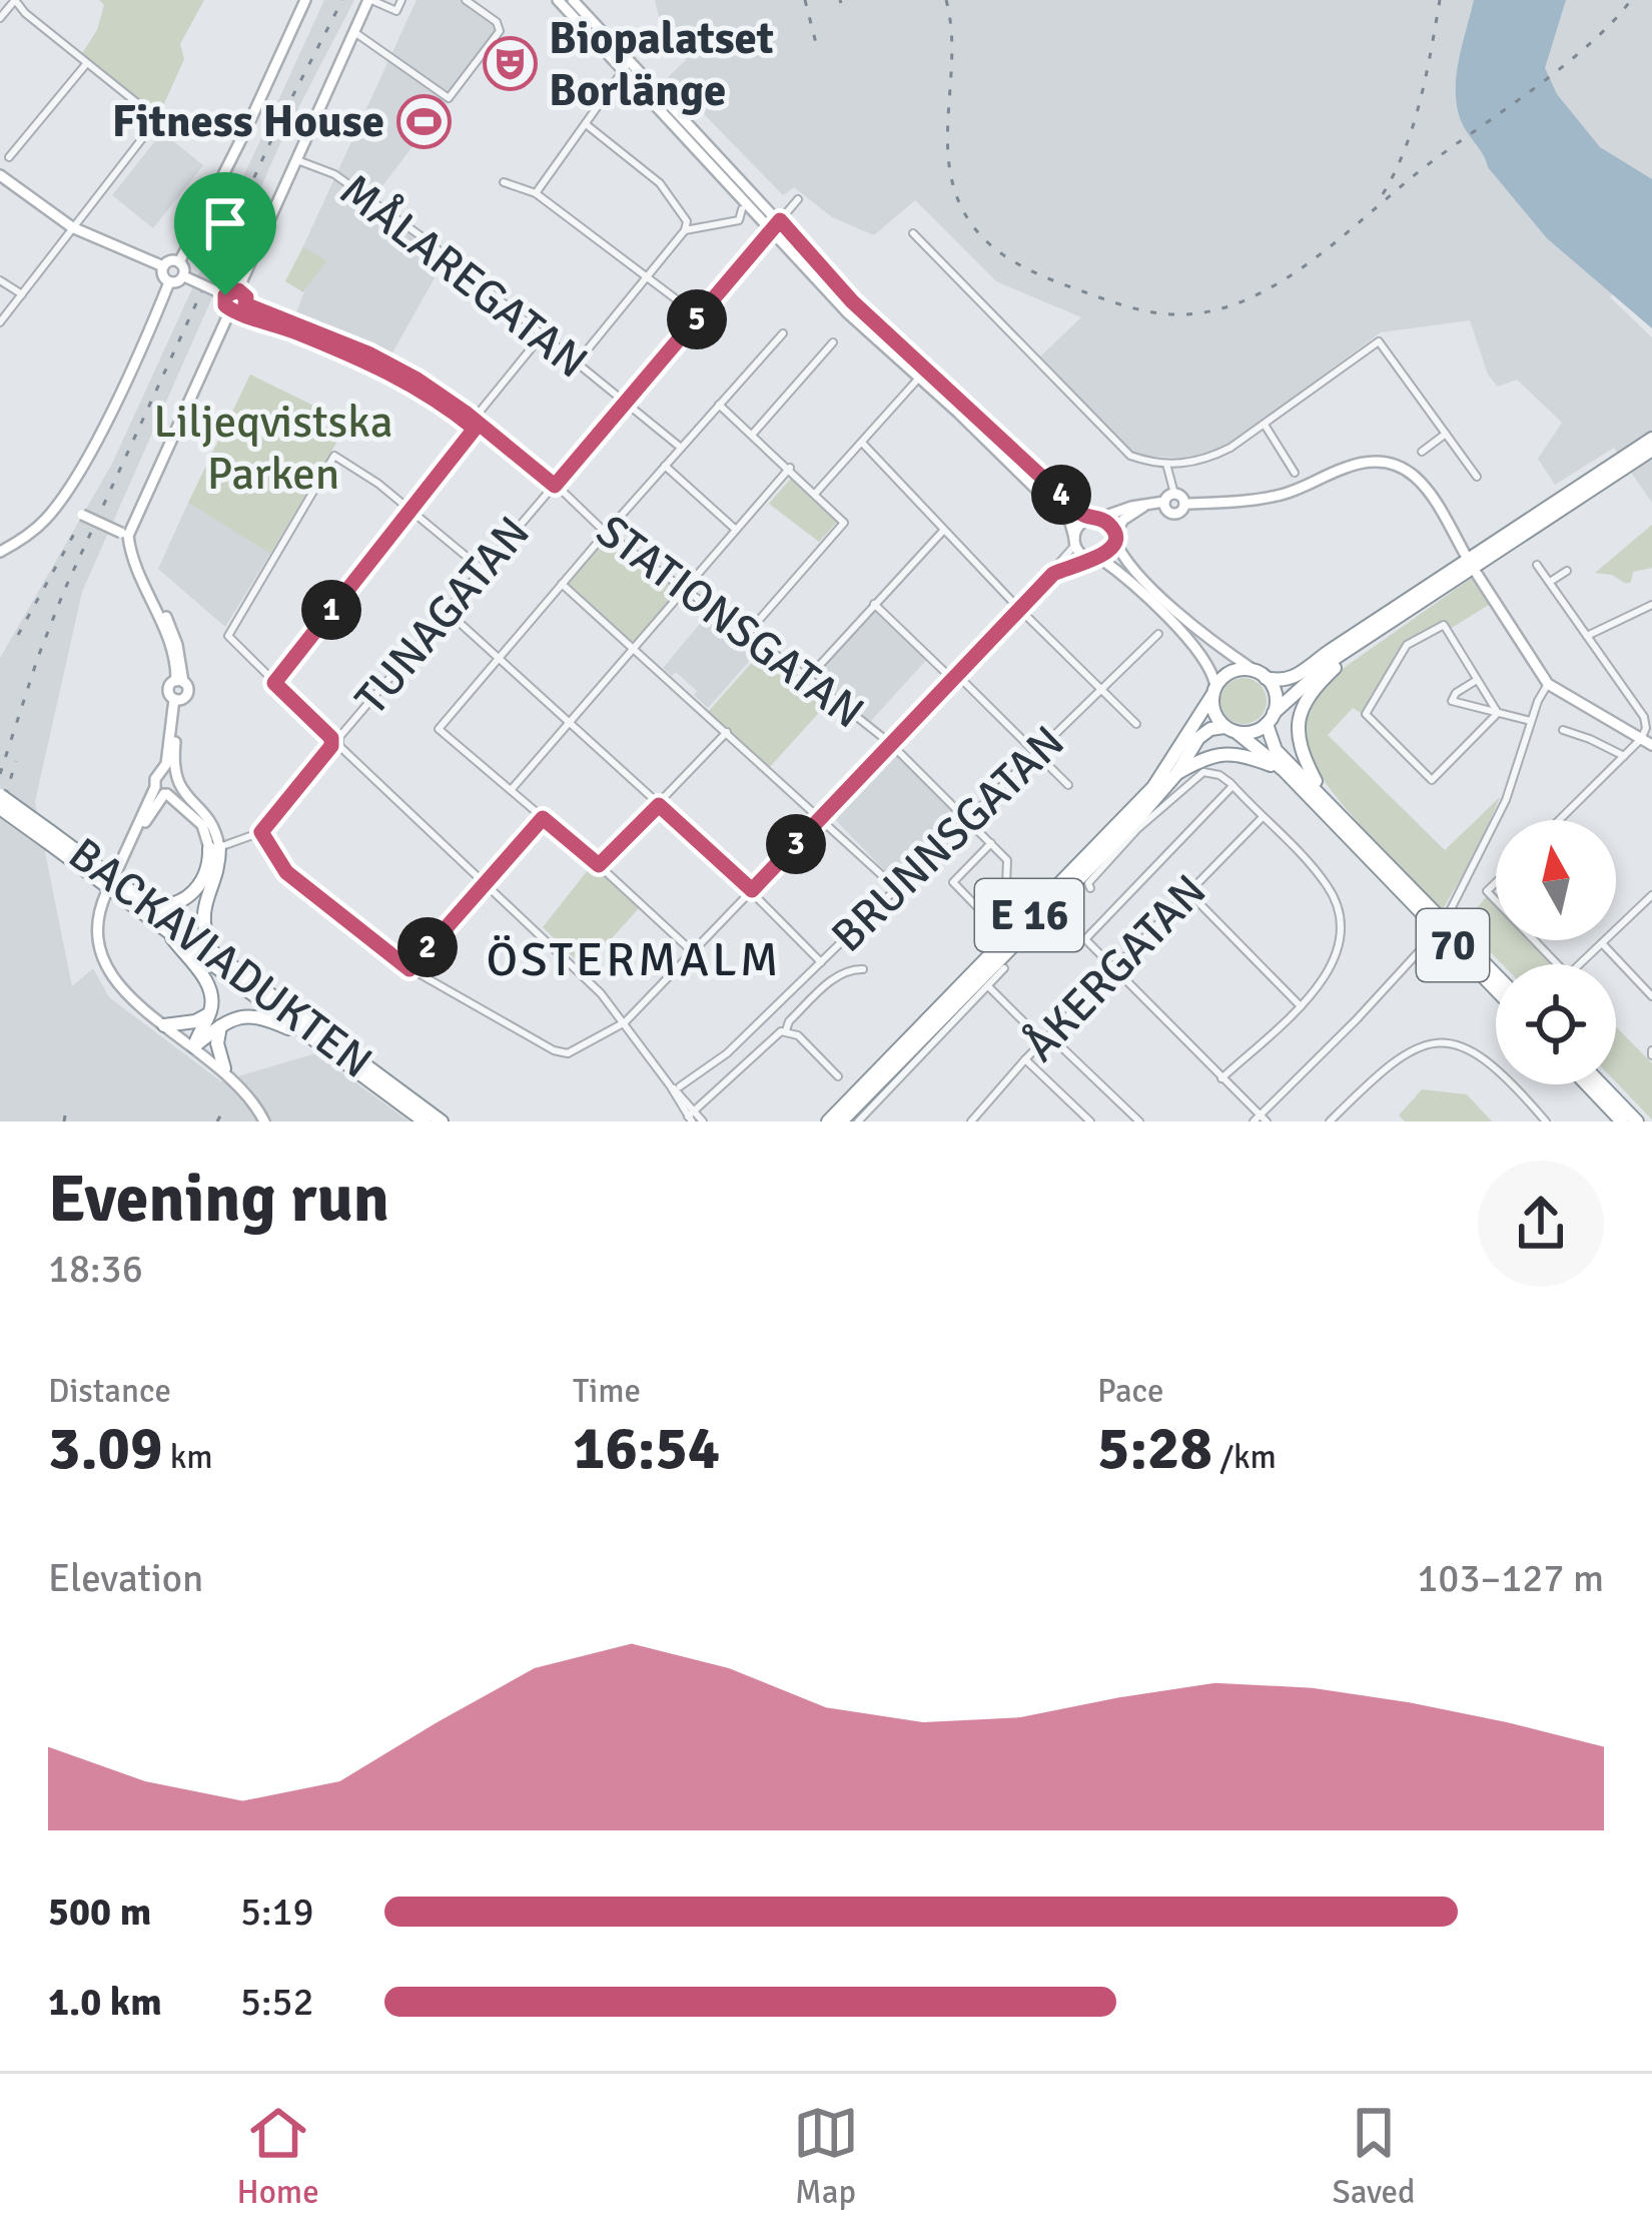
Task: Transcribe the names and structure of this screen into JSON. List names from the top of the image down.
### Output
{
  "streets": {
    "highway": ["E 16", "70", "BACKAVIADUKTEN"],
    "street": [
      "MÅLAREGATAN",
      "TUNAGATAN",
      "STATIONSGATAN",
      "BRUNNSGATAN",
      "ÅKERGATAN"
    ]
  },
  "crossings": [
    ["MÅLAREGATAN", "TUNAGATAN"],
    ["TUNAGATAN", "STATIONSGATAN"],
    ["STATIONSGATAN", "BRUNNSGATAN"],
    ["E 16", "70"]
  ],
  "districts": ["ÖSTERMALM"],
  "parks": ["Liljeqvistska Parken"],
  "places": {
    "theatre": ["Biopalatset Borlänge"],
    "sports": ["Fitness House"]
  },
  "north": "top",
  "page": {
    "pins": [
      "5",
      "4",
      "1",
      "3",
      "2"
    ],
    "heading": ["Evening run", "18:36"],
    "stats": [
      ["Distance", "3.09 km"],
      ["Time", "16:54"],
      ["Pace", "5:28 /km"]
    ],
    "chart": ["Elevation", "103–127 m"],
    "list": [
      {
        "name": "500 m",
        "note": "5:19"
      },
      {
        "name": "1.0 km",
        "note": "5:52"
      }
    ],
    "tabs": ["Home", "Map", "Saved"]
  }
}
